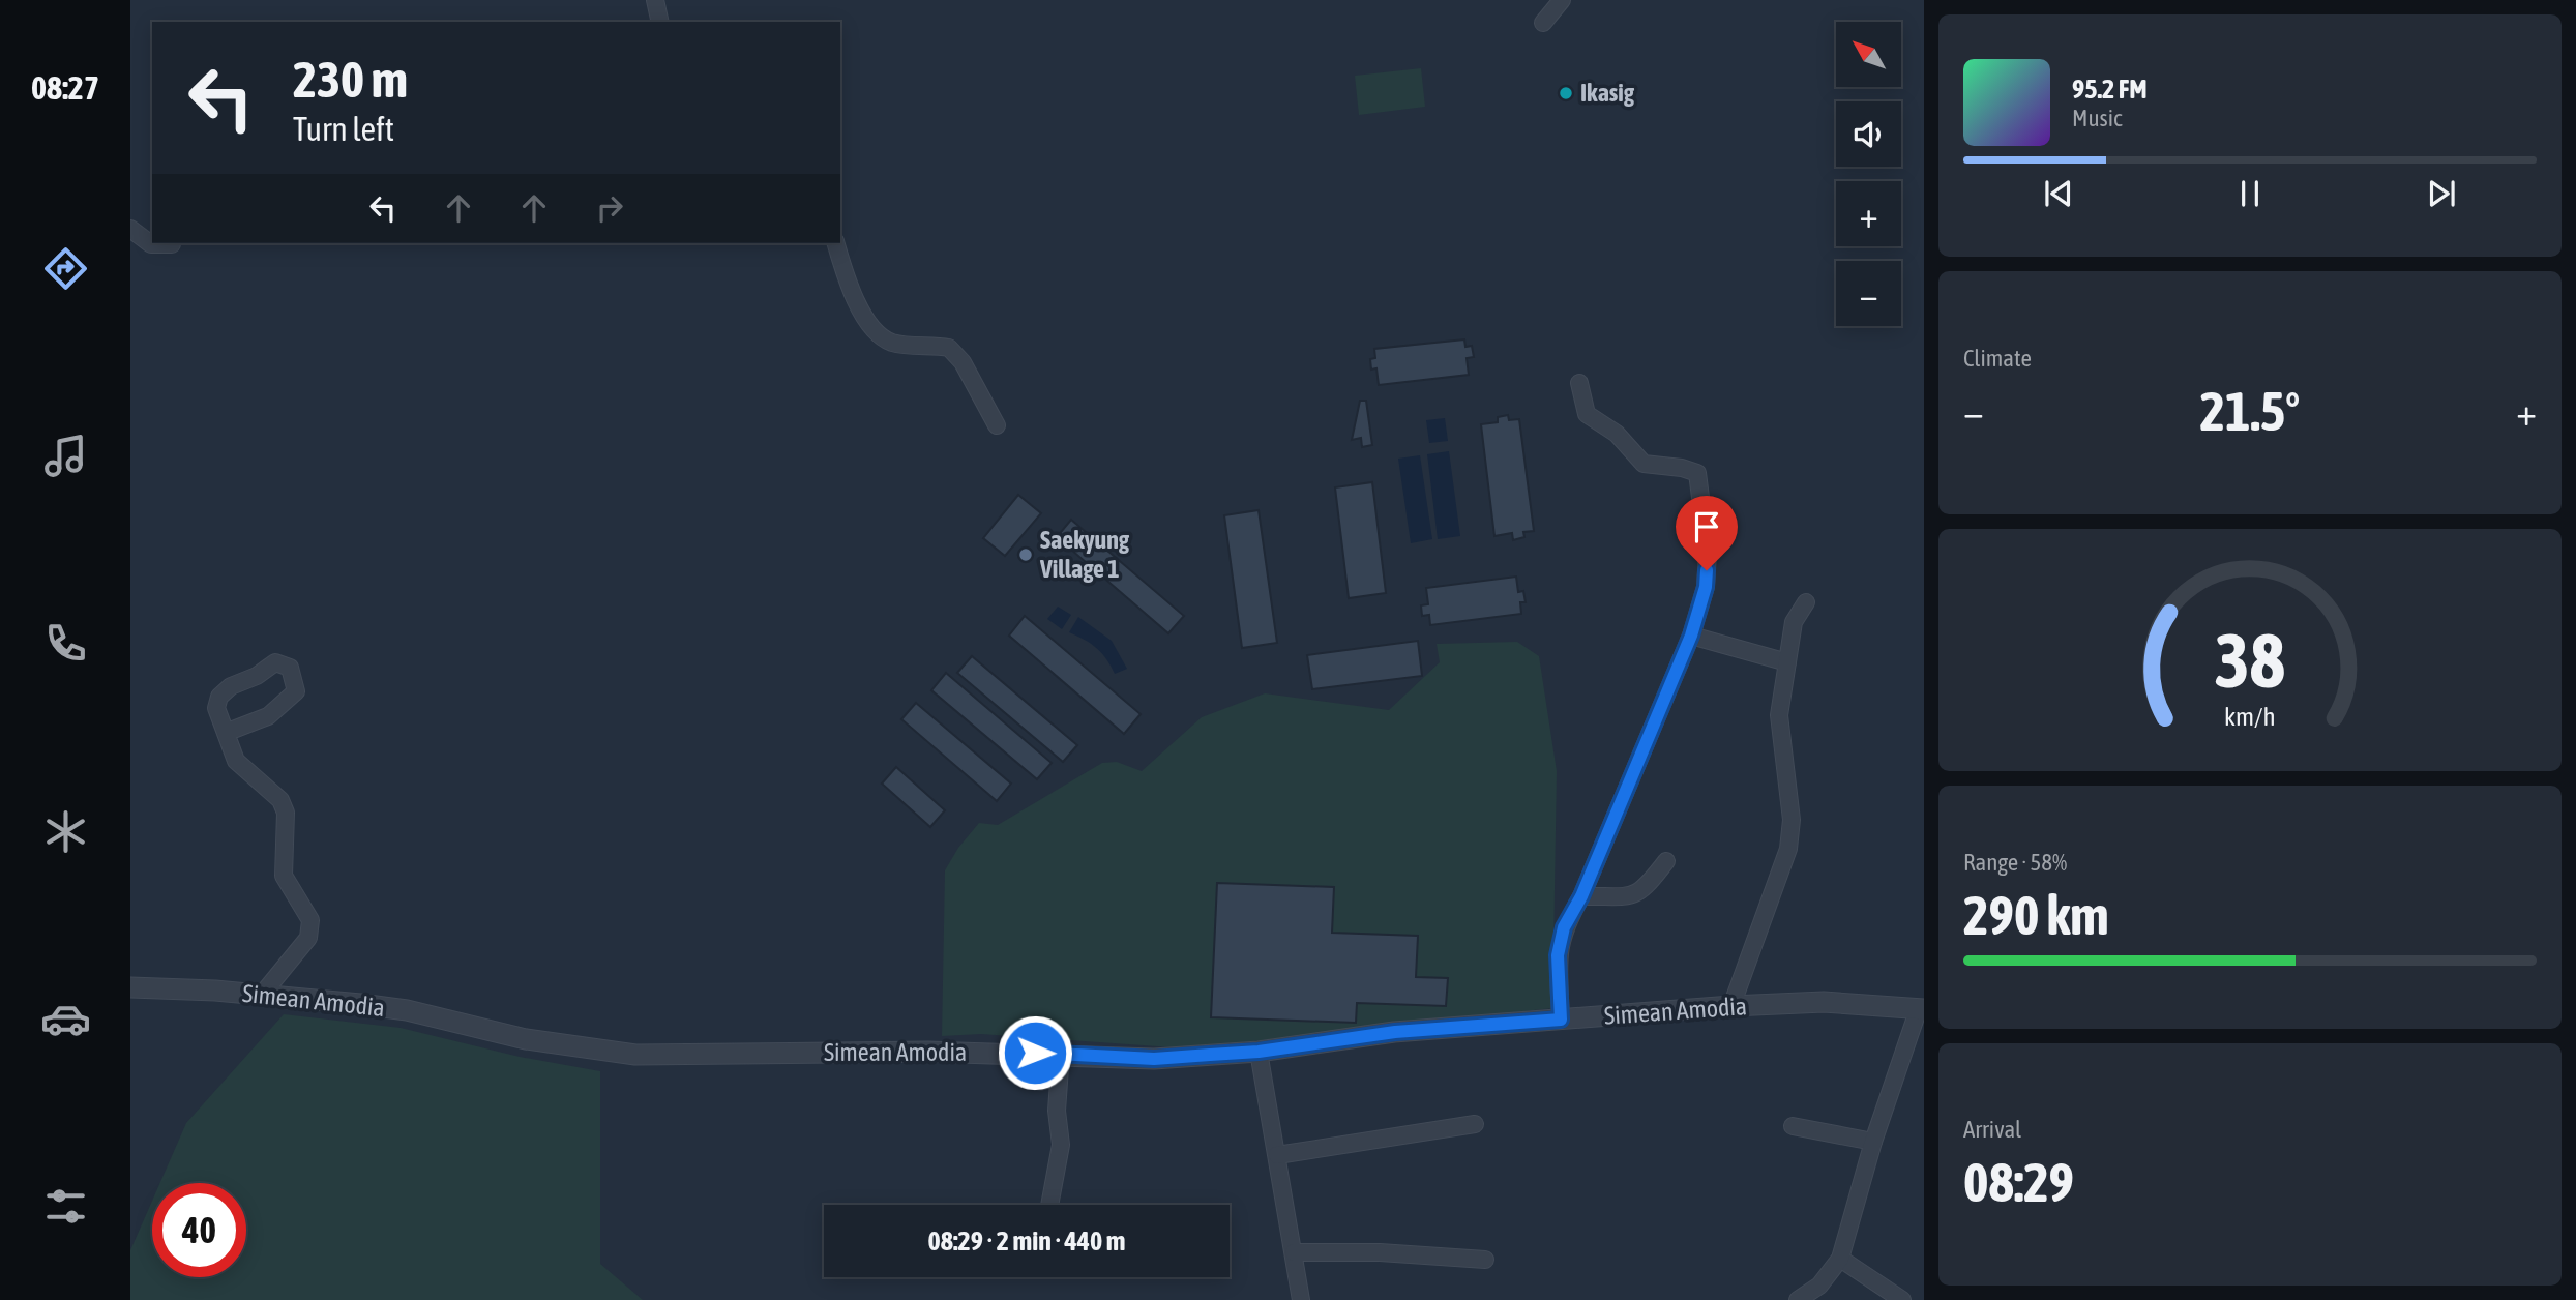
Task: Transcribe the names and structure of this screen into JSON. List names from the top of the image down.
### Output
{
  "streets": {
    "street": ["Simean Amodia"]
  },
  "places": ["Ikasig", "Saekyung Village 1"],
  "north": "top left",
  "page": {
    "tabs": "08:27",
    "map_buttons": ["+", "−"],
    "turn": ["230 m", "Turn left"],
    "song": ["95.2 FM", "Music"],
    "tile": [
      "Climate",
      ["Range · 58%", "290 km"],
      ["Arrival", "08:29"]
    ],
    "heat": ["−", "21.5°", "+"],
    "limit": "40",
    "trip": "08:29 · 2 min · 440 m",
    "gauge": ["38", "km/h"]
  }
}
